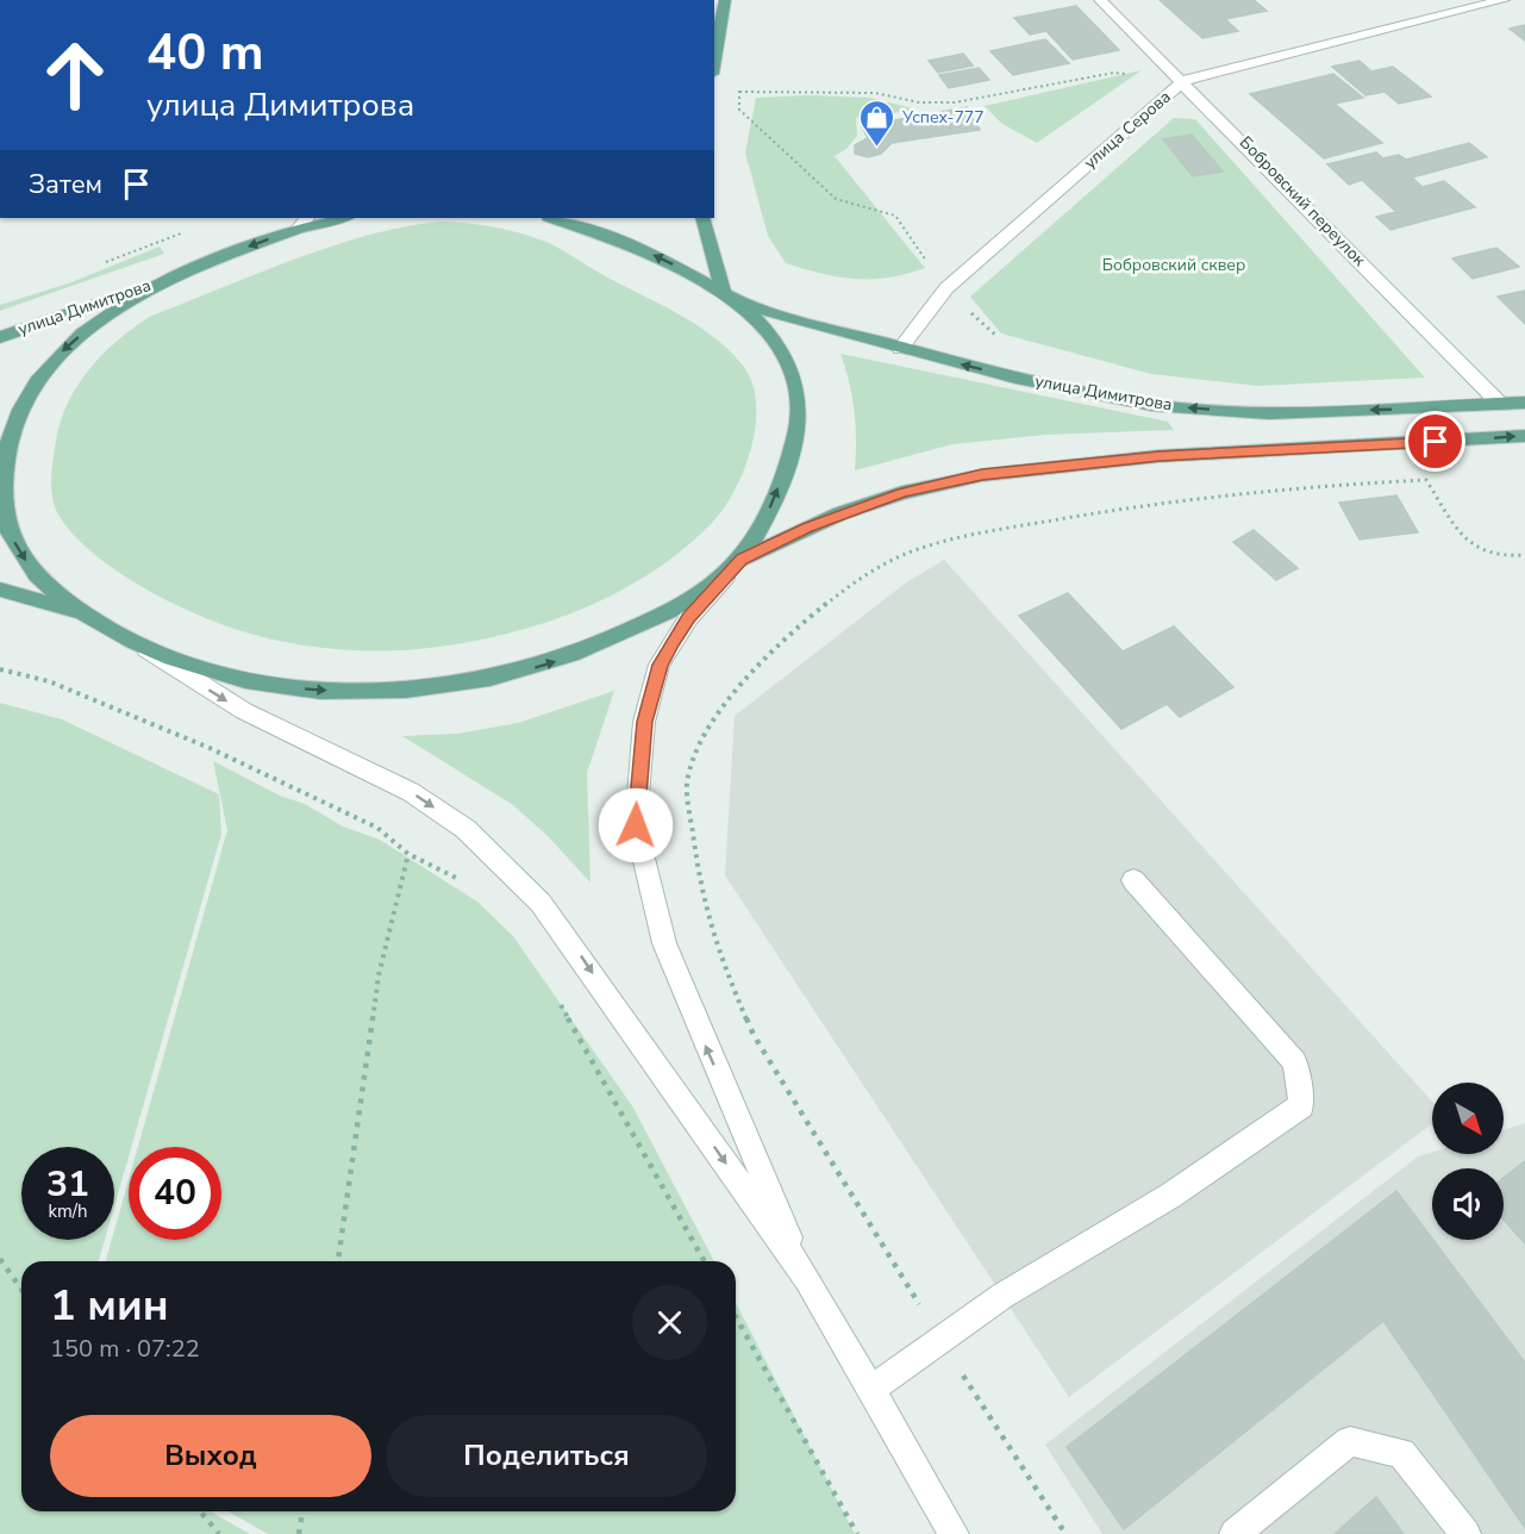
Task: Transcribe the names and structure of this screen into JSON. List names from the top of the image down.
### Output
{
  "streets": {
    "main road": ["улица Димитрова"],
    "street": ["улица Серова", "Бобровский переулок"]
  },
  "crossings": [
    ["улица Серова", "Бобровский переулок"],
    ["улица Серова", "улица Димитрова"],
    ["Бобровский переулок", "улица Димитрова"]
  ],
  "parks": ["Бобровский сквер"],
  "places": {
    "shop": ["Успех-777"]
  },
  "north": "bottom right",
  "page": {
    "turn": ["40 m", "улица Димитрова"],
    "then": "Затем",
    "speed": "31 km/h",
    "limit": "40",
    "heading": ["1 мин", "150 m · 07:22"],
    "buttons": ["Выход", "Поделиться"]
  }
}
